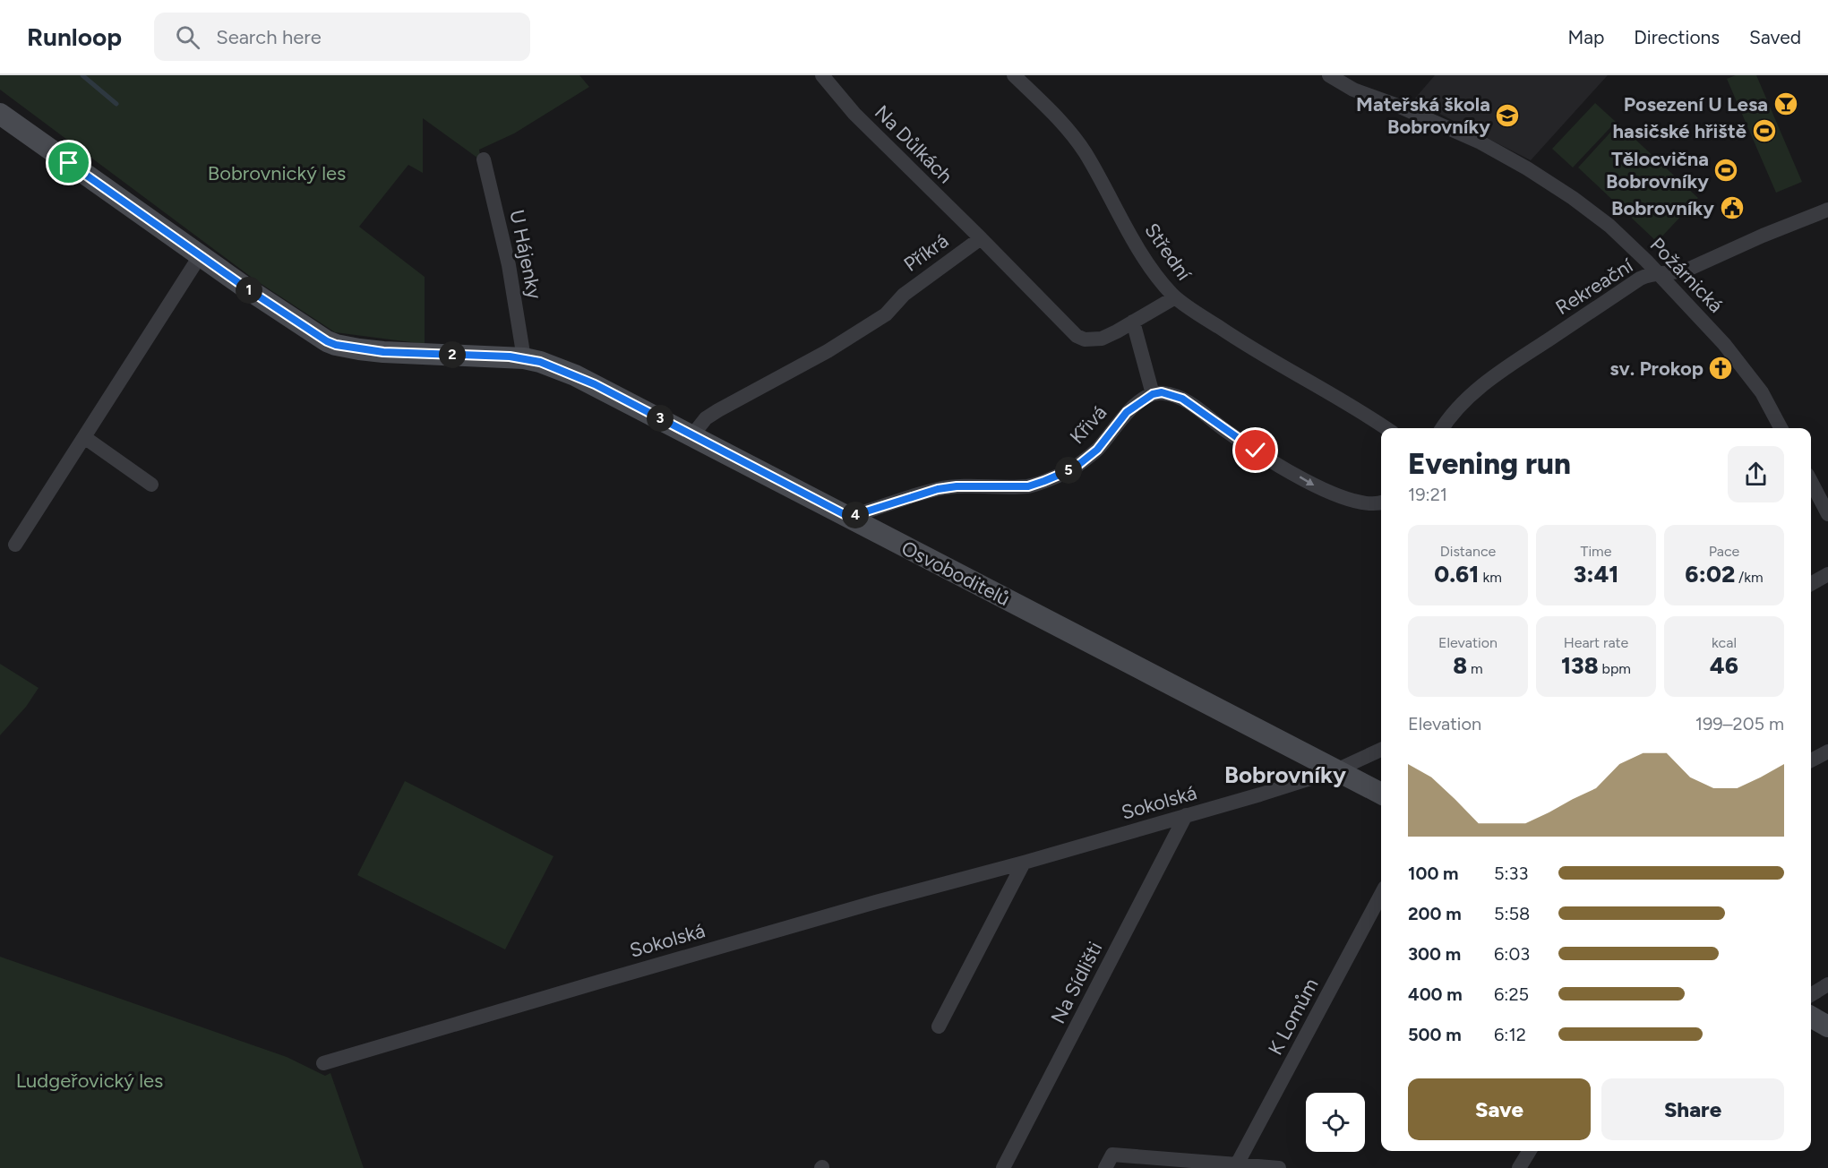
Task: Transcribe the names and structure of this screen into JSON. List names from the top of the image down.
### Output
{
  "streets": {
    "street": [
      "Na Důlkách",
      "Střední",
      "Příkrá",
      "U Hájenky",
      "Požárnická",
      "Rekreační",
      "Křivá",
      "Osvoboditelů",
      "Sokolská",
      "Na Sídlišti",
      "K Lomům"
    ]
  },
  "crossings": [
    ["Na Důlkách", "Příkrá"],
    ["Střední", "Příkrá"],
    ["Příkrá", "Osvoboditelů"],
    ["U Hájenky", "Osvoboditelů"],
    ["Požárnická", "Rekreační"],
    ["Křivá", "Osvoboditelů"],
    ["Osvoboditelů", "Sokolská"],
    ["Sokolská", "Na Sídlišti"]
  ],
  "districts": ["Bobrovníky"],
  "parks": ["Bobrovnický les", "Ludgeřovický les"],
  "places": {
    "bar": ["Posezení U Lesa"],
    "school or university": ["Mateřská škola Bobrovníky"],
    "sports": ["hasičské hřiště", "Tělocvična Bobrovníky"],
    "public building": ["Bobrovníky"],
    "church": ["sv. Prokop"]
  },
  "page": {
    "header": "Runloop",
    "search": "Search here",
    "nav": ["Map", "Directions", "Saved"],
    "pins": [
      "1",
      "2",
      "3",
      "5",
      "4"
    ],
    "heading": ["Evening run", "19:21"],
    "stats": [
      ["Distance", "0.61 km"],
      ["Time", "3:41"],
      ["Pace", "6:02 /km"],
      ["Elevation", "8 m"],
      ["Heart rate", "138 bpm"],
      ["kcal", "46"]
    ],
    "chart": ["Elevation", "199–205 m"],
    "list": [
      {
        "name": "100 m",
        "note": "5:33"
      },
      {
        "name": "200 m",
        "note": "5:58"
      },
      {
        "name": "300 m",
        "note": "6:03"
      },
      {
        "name": "400 m",
        "note": "6:25"
      },
      {
        "name": "500 m",
        "note": "6:12"
      }
    ],
    "buttons": ["Save", "Share"]
  }
}
